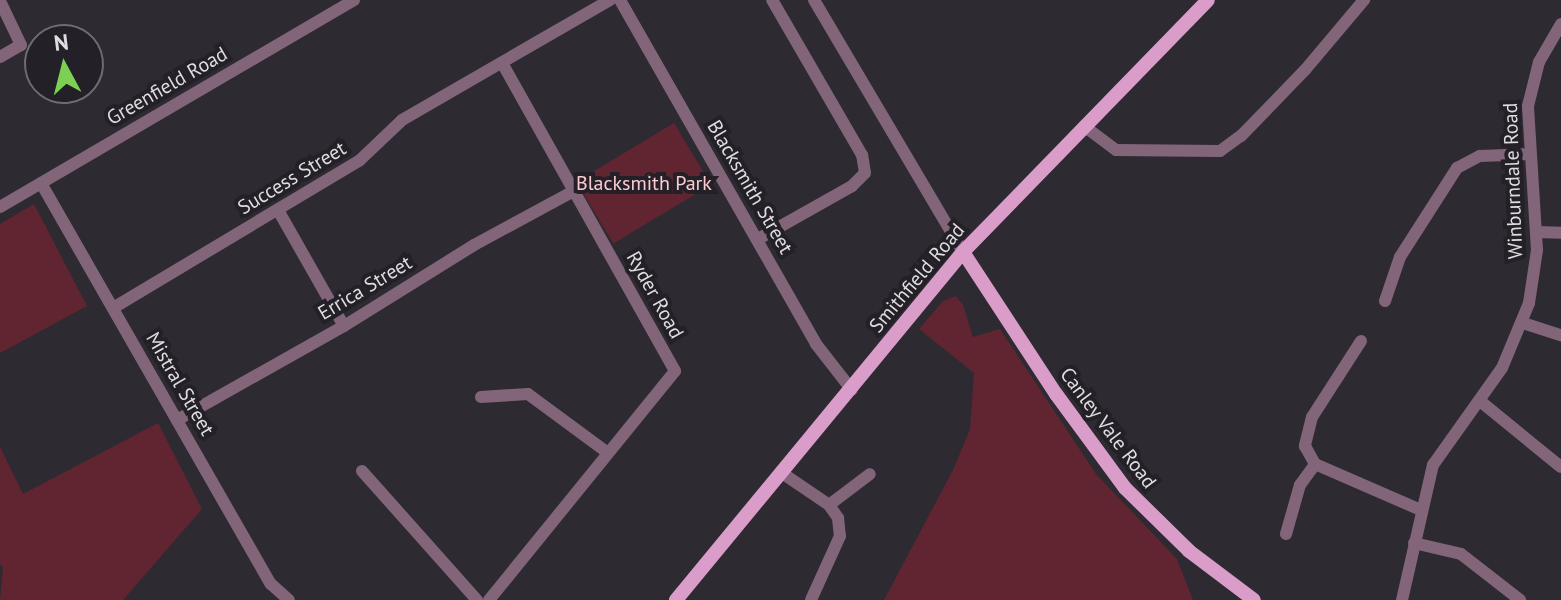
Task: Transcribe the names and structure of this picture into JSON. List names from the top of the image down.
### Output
{
  "streets": {
    "main road": ["Smithfield Road", "Canley Vale Road"],
    "street": [
      "Greenfield Road",
      "Success Street",
      "Winburndale Road",
      "Blacksmith Street",
      "Errica Street",
      "Ryder Road",
      "Mistral Street"
    ]
  },
  "crossings": [
    ["Greenfield Road", "Mistral Street"],
    ["Success Street", "Ryder Road"],
    ["Success Street", "Mistral Street"],
    ["Blacksmith Street", "Smithfield Road"],
    ["Smithfield Road", "Canley Vale Road"],
    ["Errica Street", "Ryder Road"],
    ["Errica Street", "Mistral Street"]
  ],
  "parks": ["Blacksmith Park"],
  "north": "top"
}
